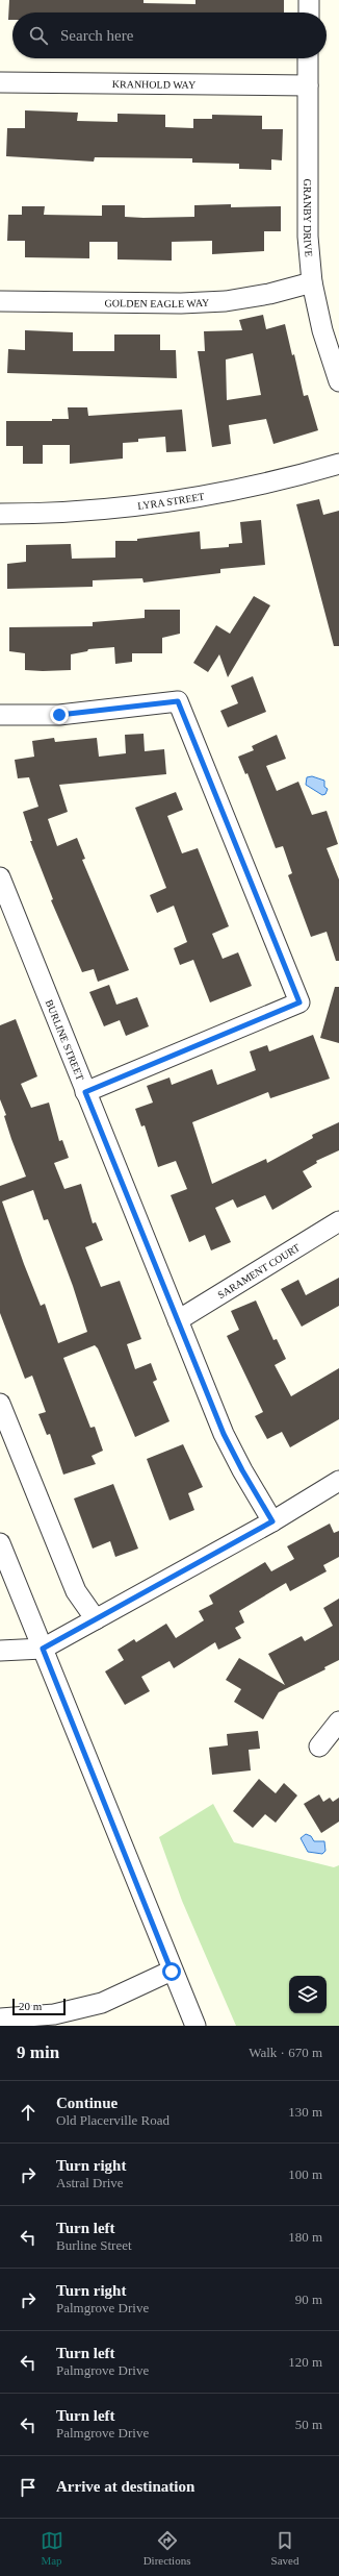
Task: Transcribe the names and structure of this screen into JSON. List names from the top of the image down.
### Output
{
  "streets": {
    "street": [
      "KRANHOLD WAY",
      "GRANBY DRIVE",
      "GOLDEN EAGLE WAY",
      "LYRA STREET",
      "BURLINE STREET",
      "SARAMENT COURT"
    ]
  },
  "crossings": [
    ["KRANHOLD WAY", "GRANBY DRIVE"],
    ["GRANBY DRIVE", "GOLDEN EAGLE WAY"],
    ["BURLINE STREET", "SARAMENT COURT"]
  ],
  "scale_bar": "20 m",
  "page": {
    "search": "Search here",
    "scale": "20 m",
    "heading": ["9 min", "Walk · 670 m"],
    "list": [
      ["Continue", "Old Placerville Road", "130 m"],
      ["Turn right", "Astral Drive", "100 m"],
      ["Turn left", "Burline Street", "180 m"],
      ["Turn right", "Palmgrove Drive", "90 m"],
      ["Turn left", "Palmgrove Drive", "120 m"],
      ["Turn left", "Palmgrove Drive", "50 m"],
      "Arrive at destination"
    ],
    "nav": ["Map", "Directions", "Saved"]
  }
}
